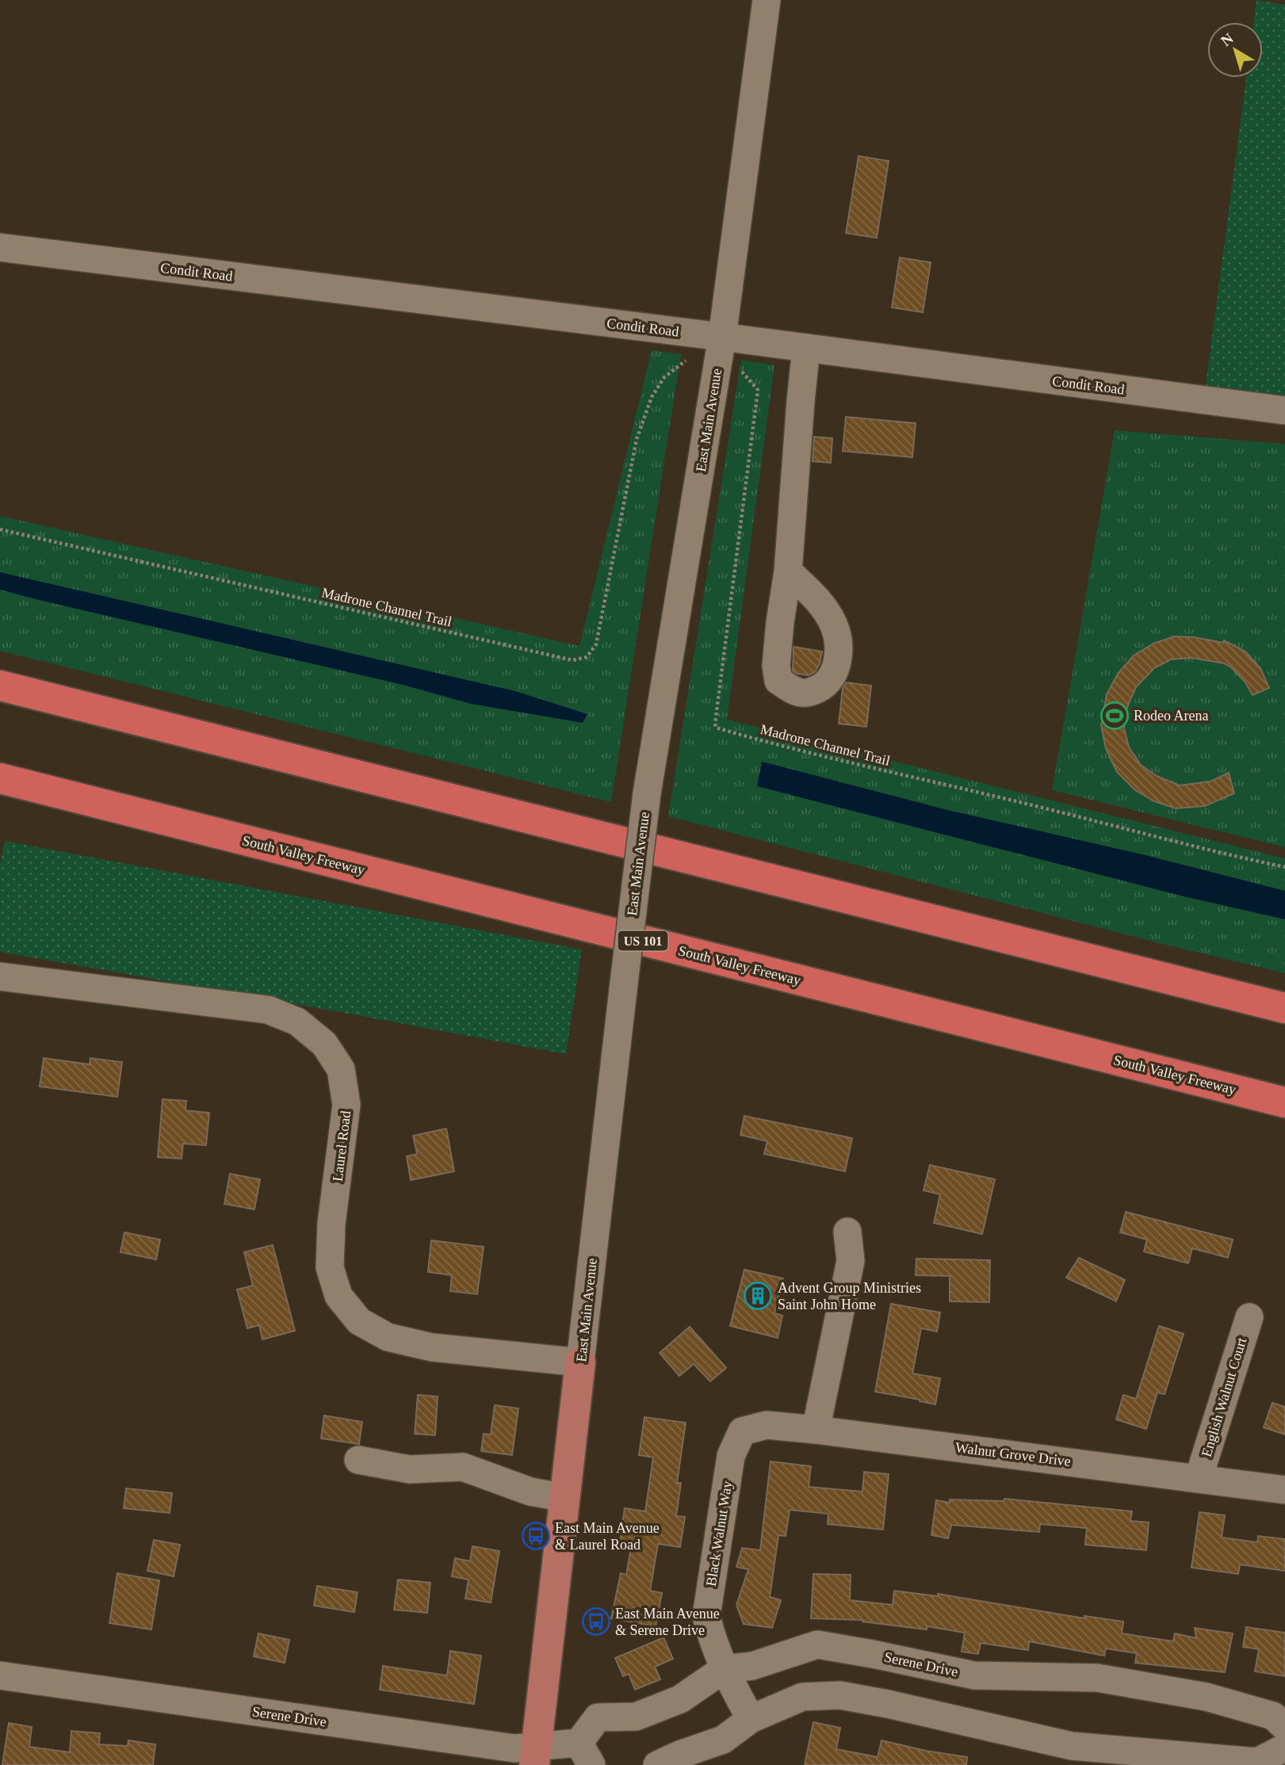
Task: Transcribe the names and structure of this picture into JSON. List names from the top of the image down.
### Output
{
  "streets": {
    "highway": ["South Valley Freeway", "US 101"],
    "main road": ["East Main Avenue"],
    "street": [
      "Condit Road",
      "Laurel Road",
      "English Walnut Court",
      "Walnut Grove Drive",
      "Black Walnut Way",
      "Serene Drive"
    ],
    "path": ["Madrone Channel Trail"]
  },
  "crossings": [
    ["Condit Road", "East Main Avenue"],
    ["East Main Avenue", "Laurel Road"],
    ["East Main Avenue", "Serene Drive"],
    ["English Walnut Court", "Walnut Grove Drive"],
    ["Walnut Grove Drive", "Black Walnut Way"],
    ["Black Walnut Way", "Serene Drive"]
  ],
  "places": {
    "sports": ["Rodeo Arena"],
    "building": ["Advent Group Ministries Saint John Home"],
    "bus stop": ["East Main Avenue & Laurel Road", "East Main Avenue & Serene Drive"]
  },
  "north": "top left"
}
